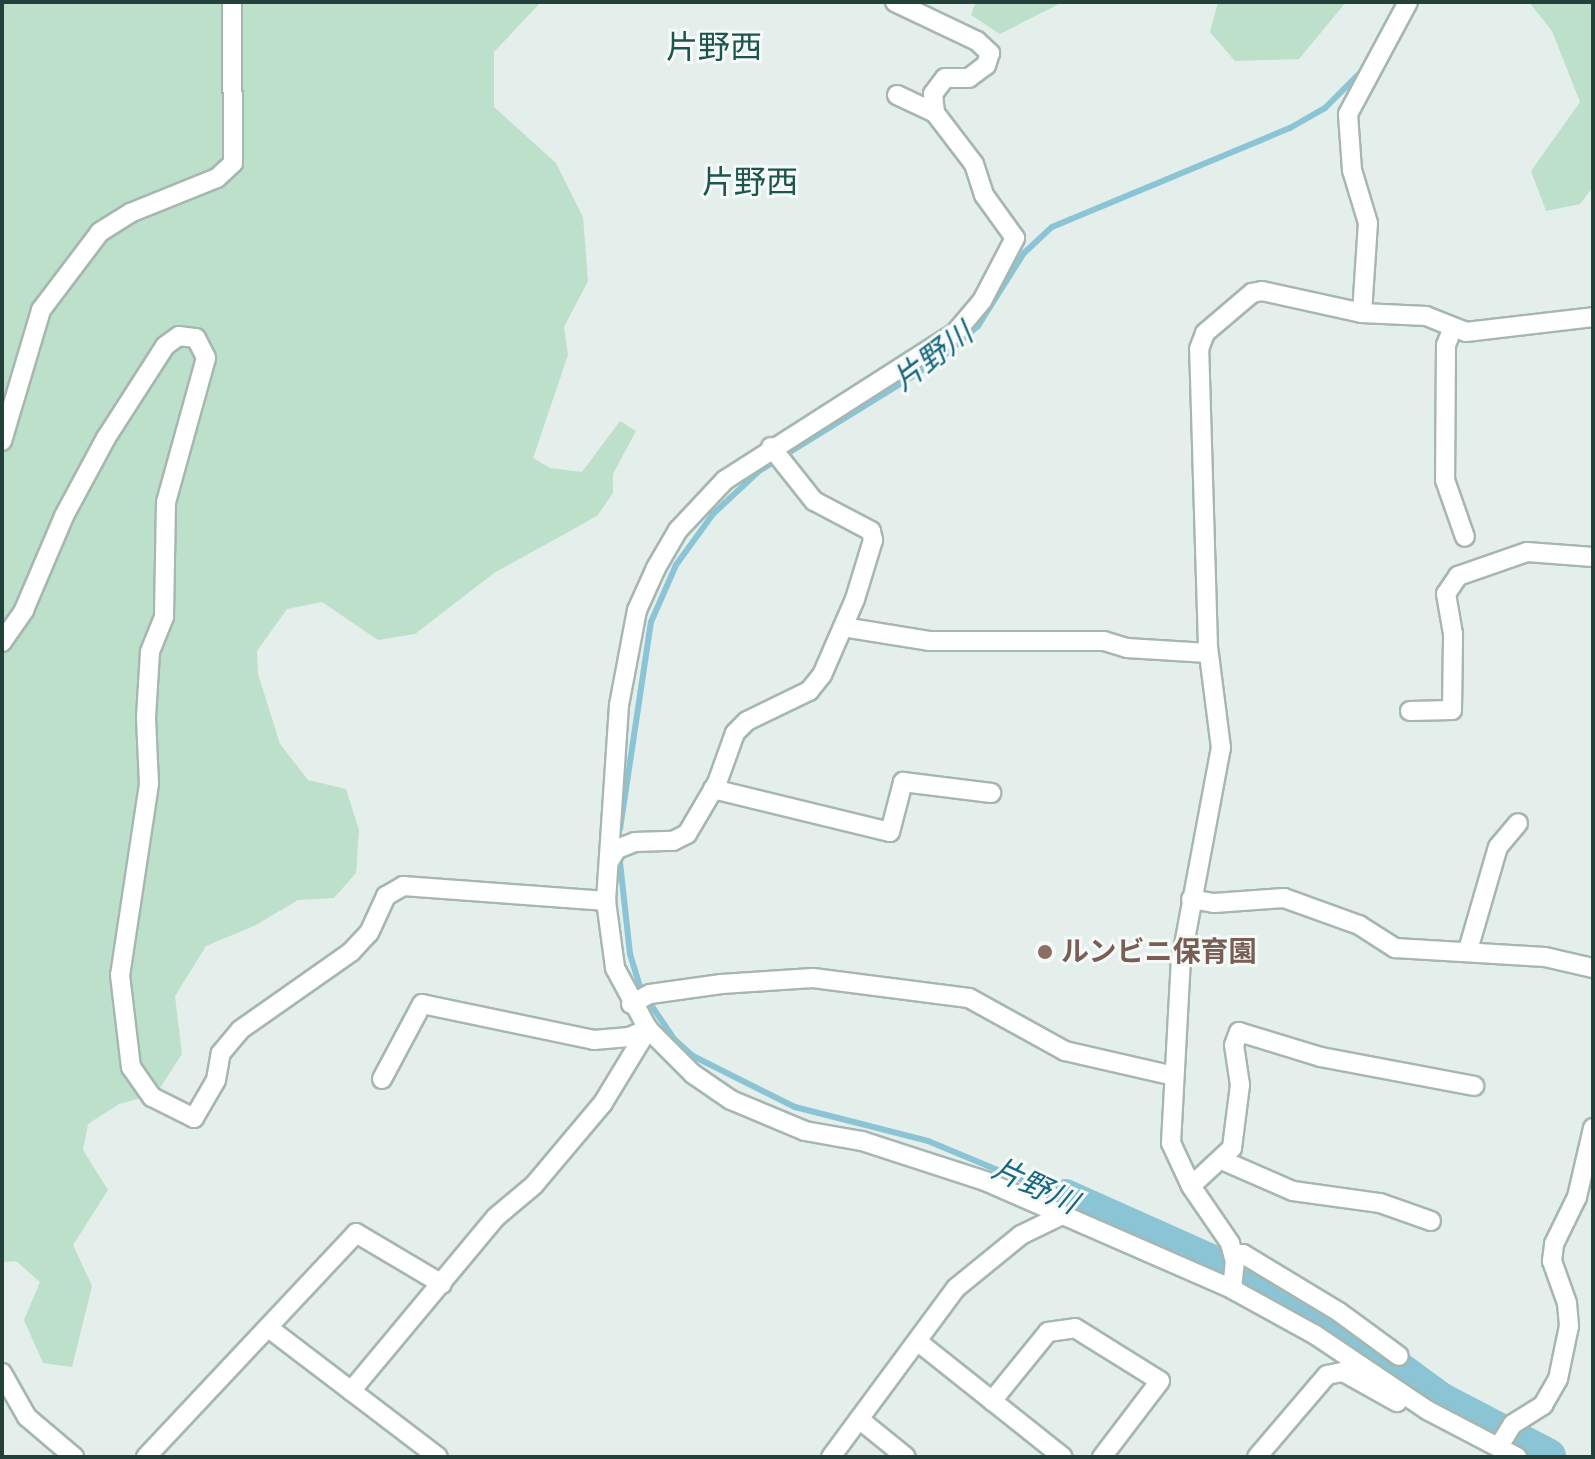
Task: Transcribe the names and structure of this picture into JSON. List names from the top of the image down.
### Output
{
  "districts": ["片野西", "片野西"],
  "water": ["片野川"],
  "places": ["ルンビニ保育園"]
}
